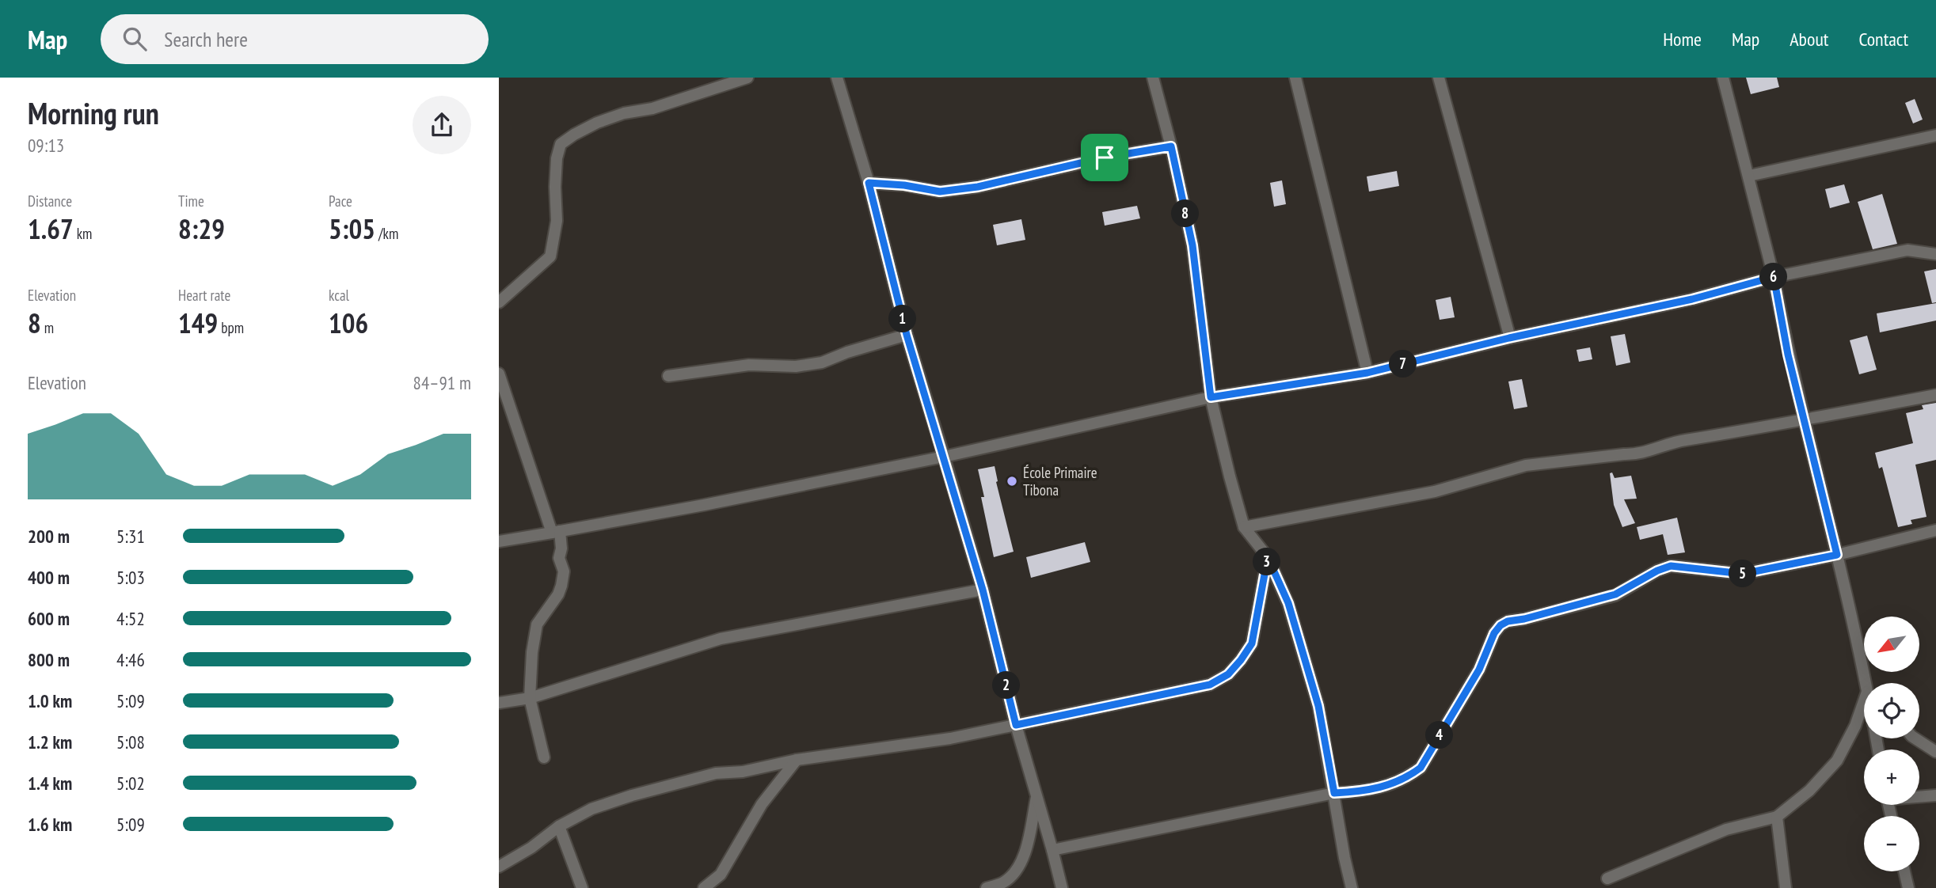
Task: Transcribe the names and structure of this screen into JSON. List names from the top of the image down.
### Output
{
  "places": ["École Primaire Tibona"],
  "north": "bottom left",
  "page": {
    "header": "Map",
    "search": "Search here",
    "nav": [
      "Home",
      "Map",
      "About",
      "Contact"
    ],
    "heading": ["Morning run", "09:13"],
    "stats": [
      ["Distance", "1.67 km"],
      ["Time", "8:29"],
      ["Pace", "5:05 /km"],
      ["Elevation", "8 m"],
      ["Heart rate", "149 bpm"],
      ["kcal", "106"]
    ],
    "pins": [
      "8",
      "6",
      "1",
      "7",
      "3",
      "5",
      "2",
      "4"
    ],
    "chart": ["Elevation", "84–91 m"],
    "list": [
      {
        "name": "200 m",
        "note": "5:31"
      },
      {
        "name": "400 m",
        "note": "5:03"
      },
      {
        "name": "600 m",
        "note": "4:52"
      },
      {
        "name": "800 m",
        "note": "4:46"
      },
      {
        "name": "1.0 km",
        "note": "5:09"
      },
      {
        "name": "1.2 km",
        "note": "5:08"
      },
      {
        "name": "1.4 km",
        "note": "5:02"
      },
      {
        "name": "1.6 km",
        "note": "5:09"
      }
    ],
    "map_buttons": ["+", "−"]
  }
}
